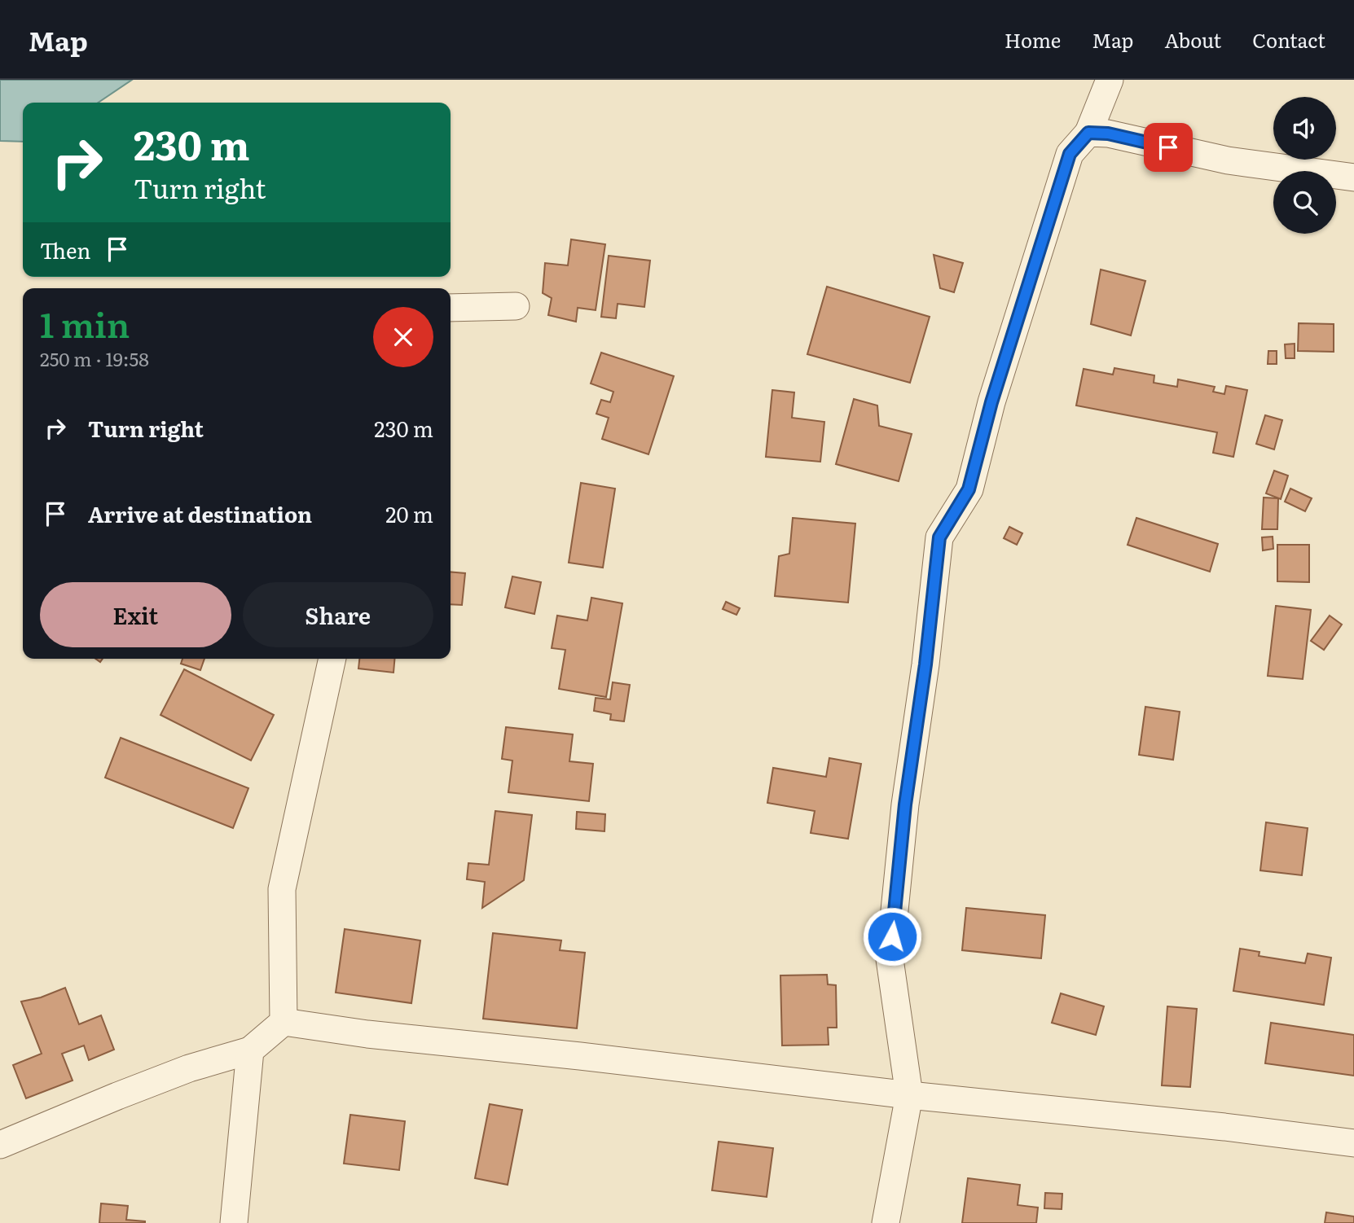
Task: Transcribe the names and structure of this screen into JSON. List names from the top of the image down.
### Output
{
  "page": {
    "header": "Map",
    "nav": [
      "Home",
      "Map",
      "About",
      "Contact"
    ],
    "turn": ["230 m", "Turn right"],
    "then": "Then",
    "heading": ["1 min", "250 m · 19:58"],
    "list": [
      {
        "name": "Turn right",
        "value": "230 m"
      },
      {
        "name": "Arrive at destination",
        "value": "20 m"
      }
    ],
    "buttons": ["Exit", "Share"]
  }
}
